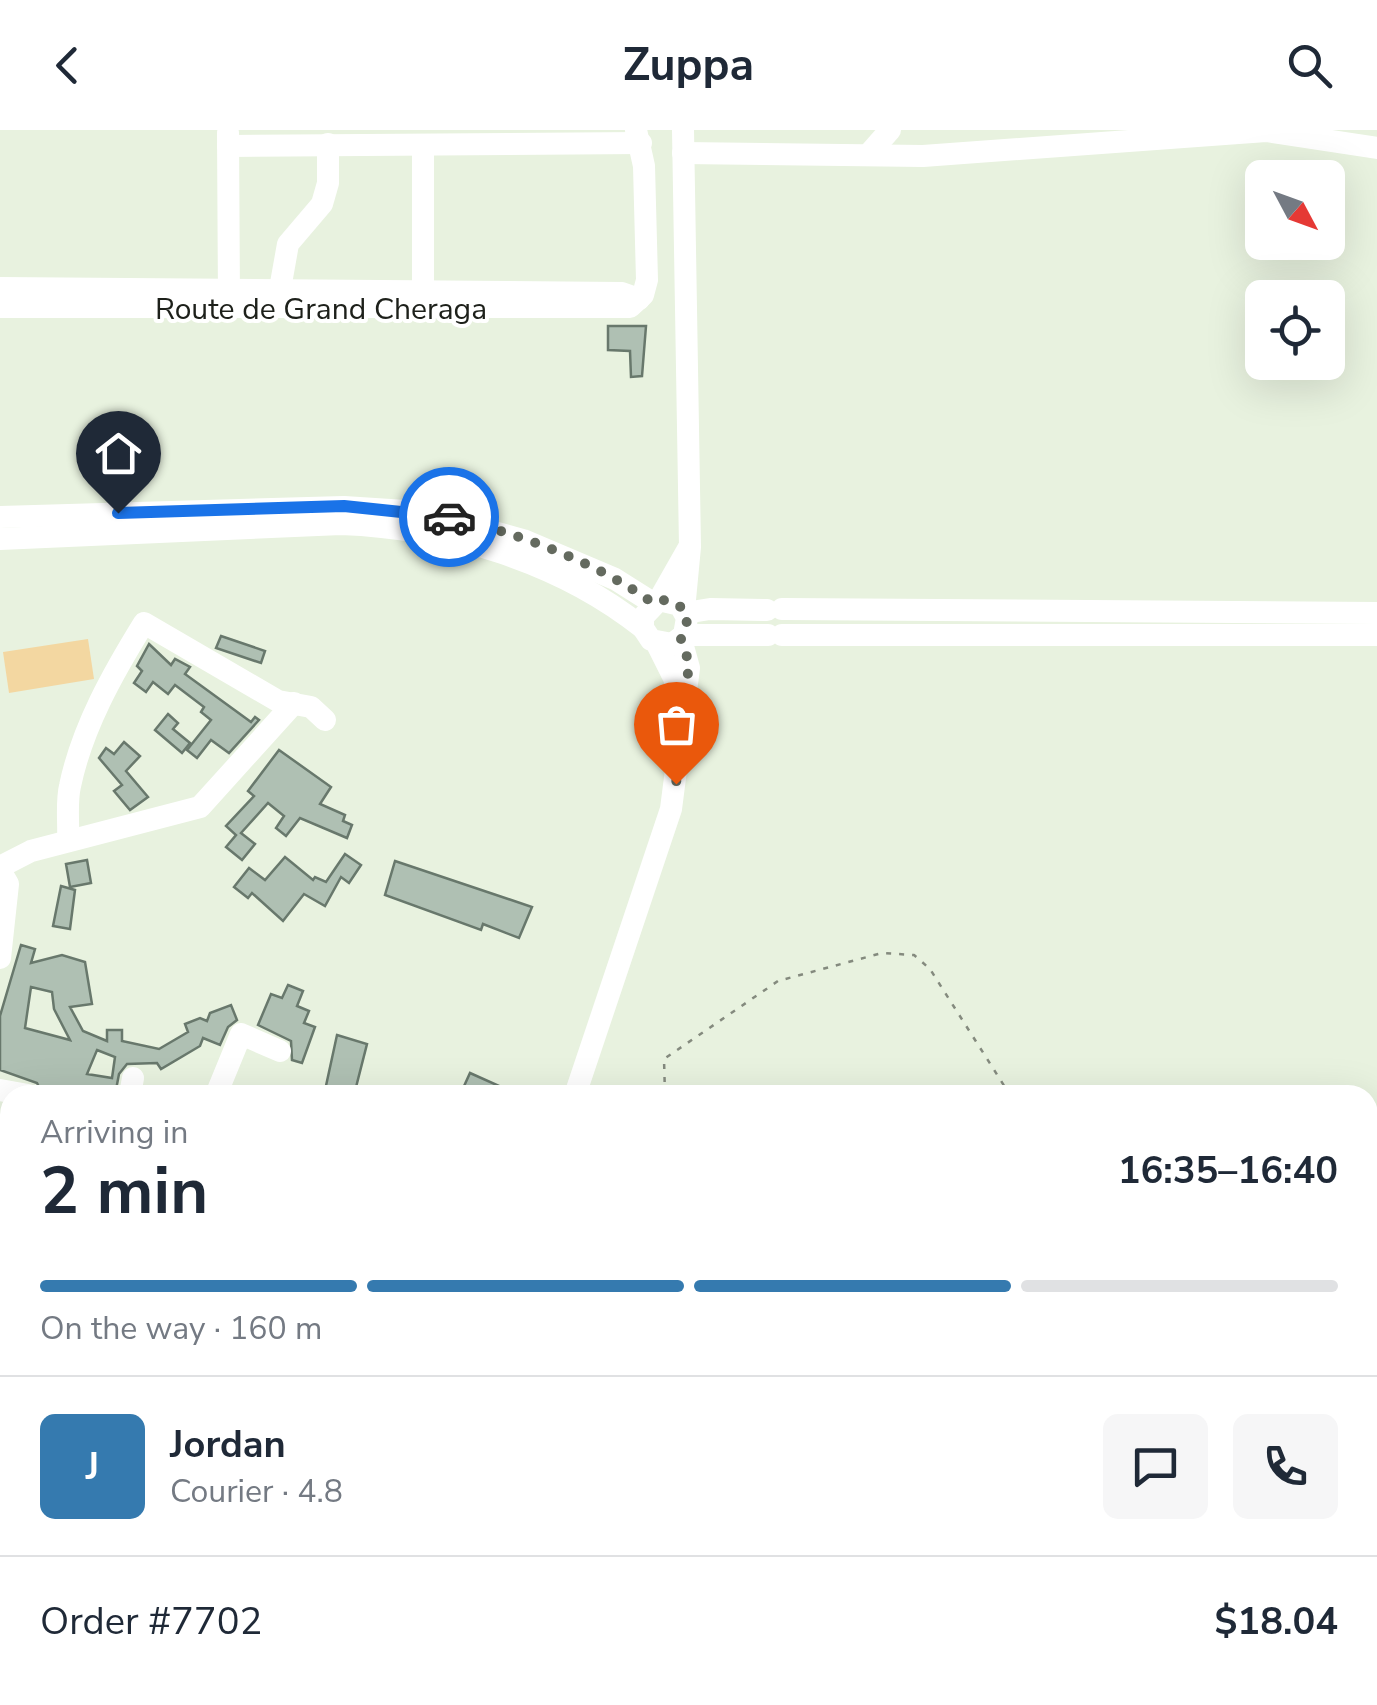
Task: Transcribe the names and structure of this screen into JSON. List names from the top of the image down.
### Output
{
  "streets": {
    "street": ["Route de Grand Cheraga"]
  },
  "north": "bottom right",
  "page": {
    "header": "Zuppa",
    "heading": ["2 min", "Arriving in", "16:35–16:40"],
    "panel": [
      "Jordan",
      "Courier · 4.8",
      "Order #7702",
      "$18.04"
    ],
    "bar": "On the way · 160 m",
    "round": "J"
  }
}
